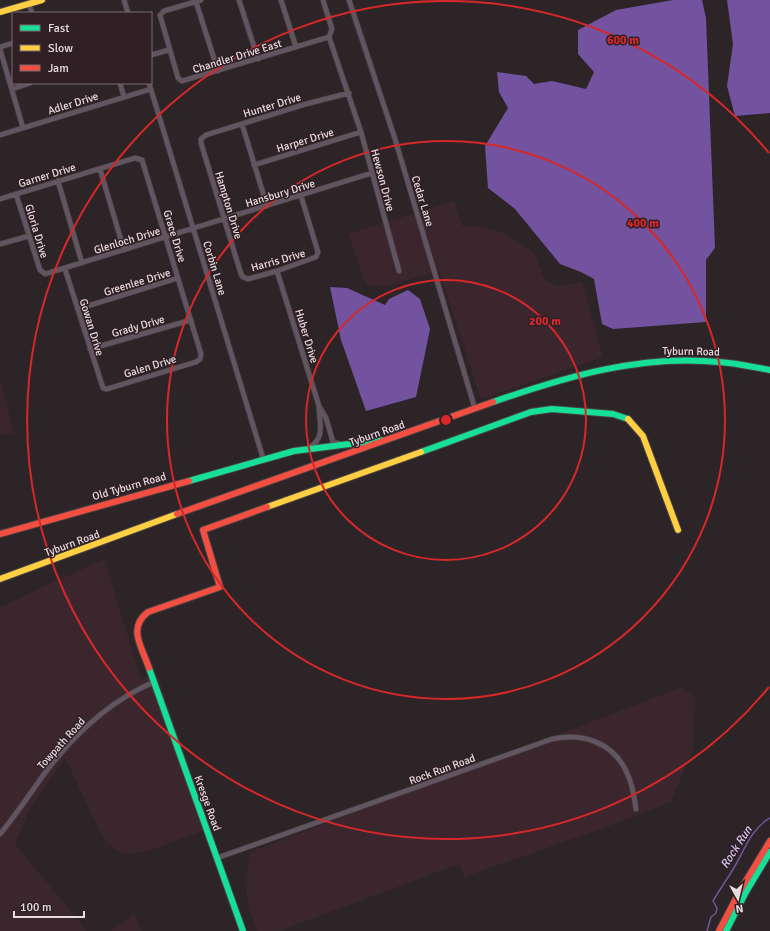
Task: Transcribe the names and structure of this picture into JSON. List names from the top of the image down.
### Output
{
  "streets": {
    "main road": ["Tyburn Road", "Old Tyburn Road", "Kresge Road"],
    "street": [
      "Chandler Drive East",
      "Adler Drive",
      "Hunter Drive",
      "Harper Drive",
      "Garner Drive",
      "Hewson Drive",
      "Hansbury Drive",
      "Cedar Lane",
      "Hampton Drive",
      "Gloria Drive",
      "Grace Drive",
      "Glenloch Drive",
      "Harris Drive",
      "Corbin Lane",
      "Greenlee Drive",
      "Grady Drive",
      "Gowan Drive",
      "Huber Drive",
      "Galen Drive",
      "Towpath Road",
      "Rock Run Road"
    ]
  },
  "crossings": [
    ["Chandler Drive East", "Hewson Drive"],
    ["Adler Drive", "Corbin Lane"],
    ["Hunter Drive", "Hewson Drive"],
    ["Hunter Drive", "Hampton Drive"],
    ["Harper Drive", "Hewson Drive"],
    ["Garner Drive", "Gloria Drive"],
    ["Garner Drive", "Grace Drive"],
    ["Hewson Drive", "Hansbury Drive"],
    ["Hansbury Drive", "Hampton Drive"],
    ["Hansbury Drive", "Glenloch Drive"],
    ["Hansbury Drive", "Harris Drive"],
    ["Hansbury Drive", "Corbin Lane"],
    ["Cedar Lane", "Tyburn Road"],
    ["Hampton Drive", "Harris Drive"],
    ["Gloria Drive", "Glenloch Drive"],
    ["Gloria Drive", "Gowan Drive"],
    ["Grace Drive", "Glenloch Drive"],
    ["Grace Drive", "Greenlee Drive"],
    ["Grace Drive", "Grady Drive"],
    ["Grace Drive", "Galen Drive"],
    ["Glenloch Drive", "Corbin Lane"],
    ["Glenloch Drive", "Gowan Drive"],
    ["Harris Drive", "Huber Drive"],
    ["Corbin Lane", "Old Tyburn Road"],
    ["Greenlee Drive", "Gowan Drive"],
    ["Grady Drive", "Gowan Drive"],
    ["Gowan Drive", "Galen Drive"],
    ["Huber Drive", "Old Tyburn Road"],
    ["Tyburn Road", "Old Tyburn Road"],
    ["Towpath Road", "Kresge Road"],
    ["Rock Run Road", "Kresge Road"]
  ],
  "water": ["Rock Run"],
  "legend": ["Fast", "Slow", "Jam"],
  "scale_bar": "100 m",
  "north": "bottom",
  "rings": ["600 m", "400 m", "200 m"]
}
